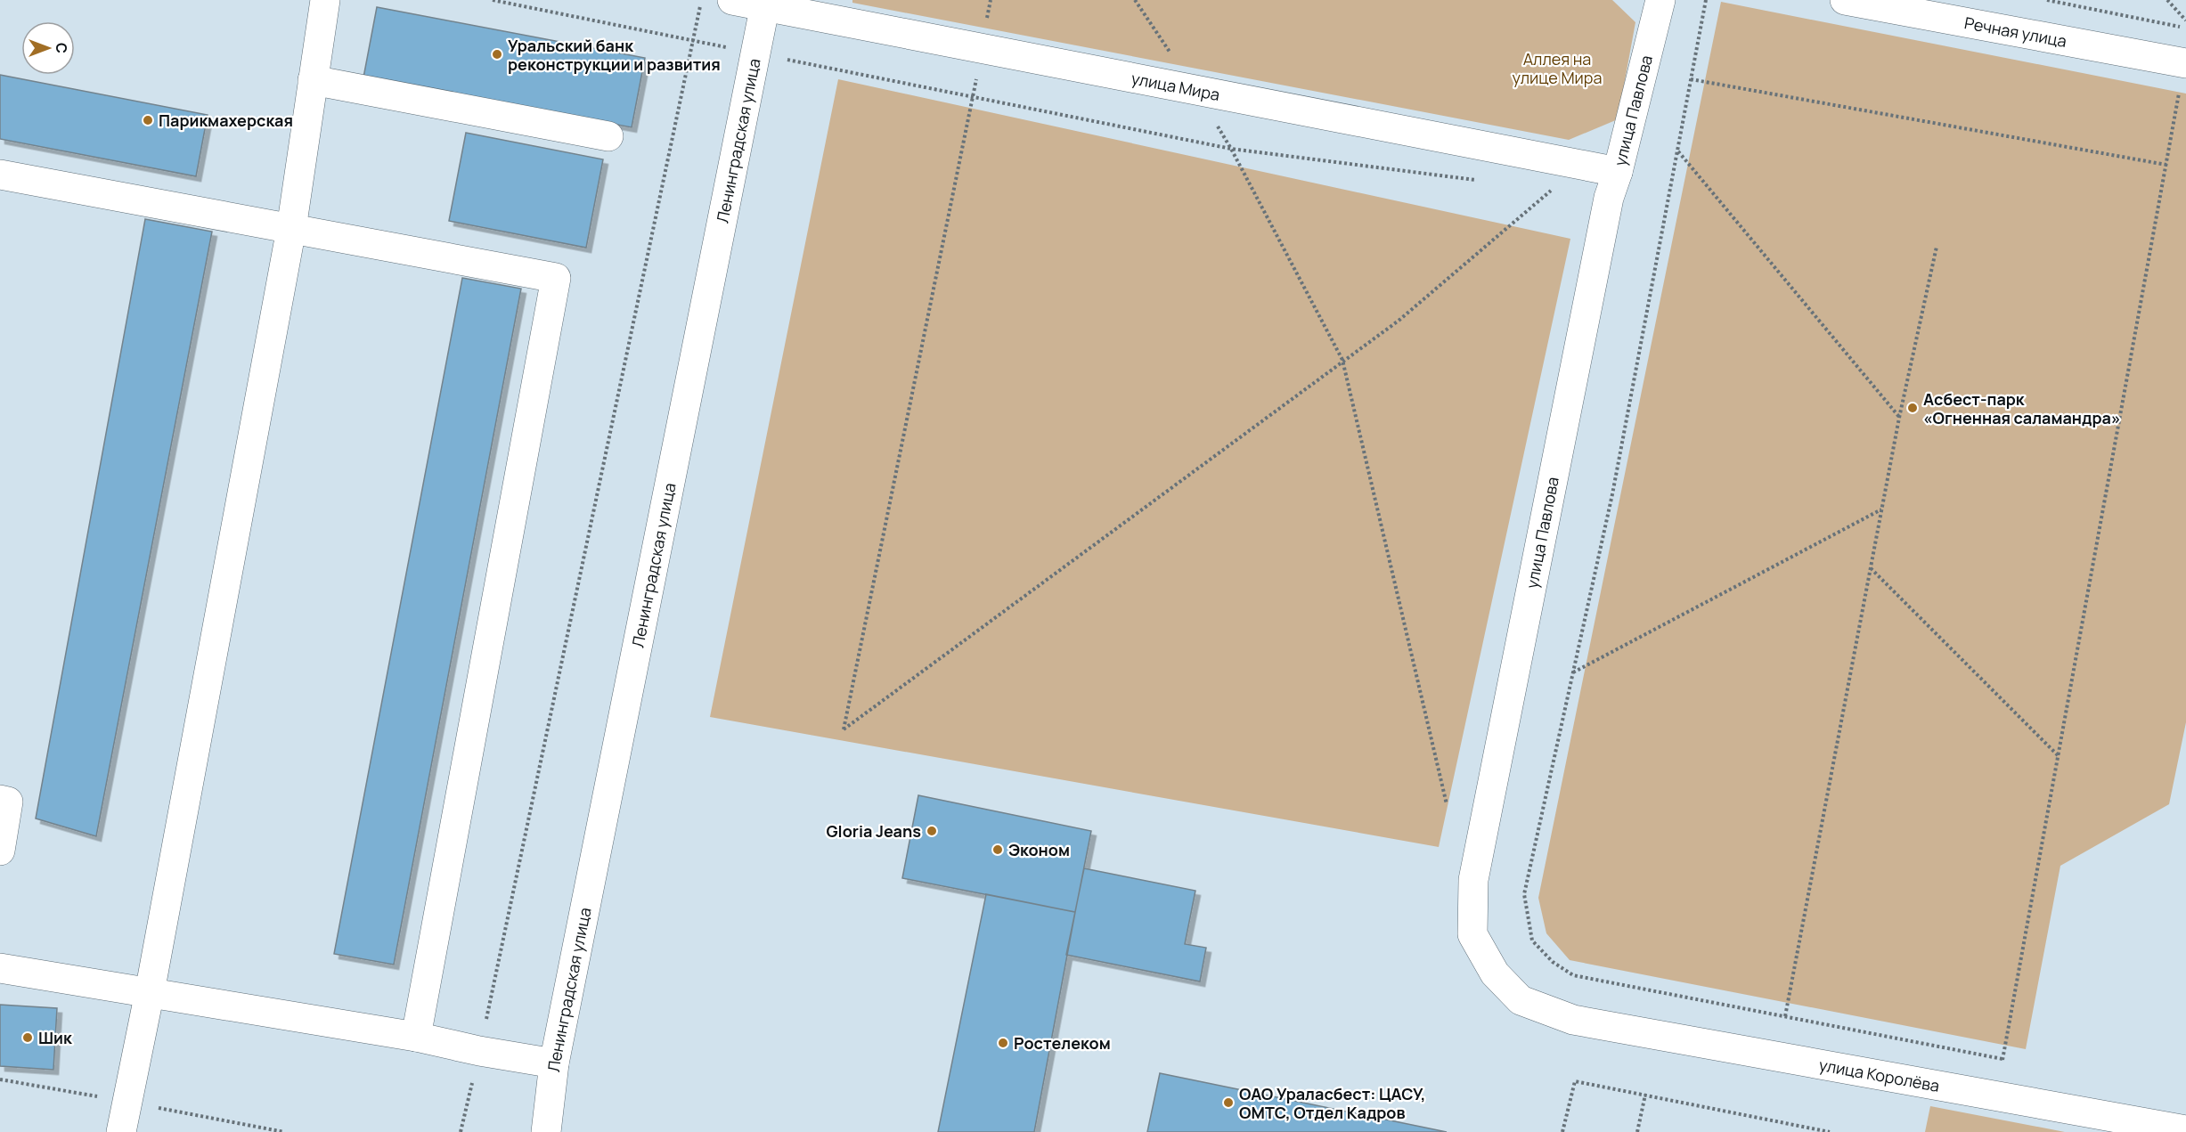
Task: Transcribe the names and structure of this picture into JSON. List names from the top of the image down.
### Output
{
  "streets": {
    "street": [
      "Речная улица",
      "улица Мира",
      "улица Павлова",
      "Ленинградская улица",
      "улица Королёва"
    ]
  },
  "crossings": [
    ["улица Мира", "улица Павлова"],
    ["улица Мира", "Ленинградская улица"],
    ["улица Павлова", "улица Королёва"]
  ],
  "parks": ["Аллея на улице Мира"],
  "places": [
    "Уральский банк реконструкции и развития",
    "Парикмахерская",
    "Асбест-парк «Огненная саламандра»",
    "Gloria Jeans",
    "Эконом",
    "Шик",
    "Ростелеком",
    "ОАО Ураласбест: ЦАСУ, ОМТС, Отдел Кадров"
  ],
  "north": "right"
}
